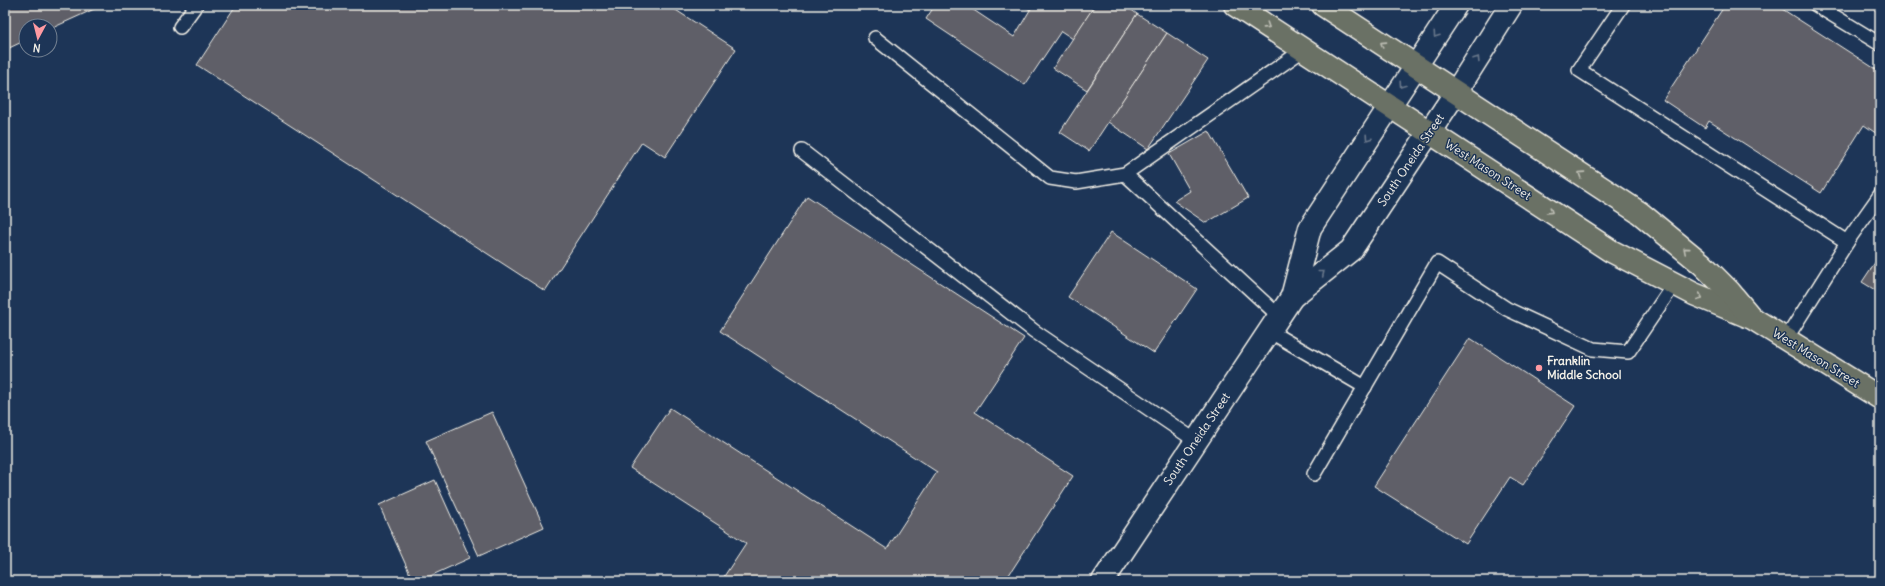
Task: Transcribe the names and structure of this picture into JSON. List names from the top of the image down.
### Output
{
  "streets": {
    "main road": ["West Mason Street"],
    "street": ["South Oneida Street"]
  },
  "crossings": [
    ["South Oneida Street", "West Mason Street"]
  ],
  "places": ["Franklin Middle School"],
  "north": "bottom"
}
